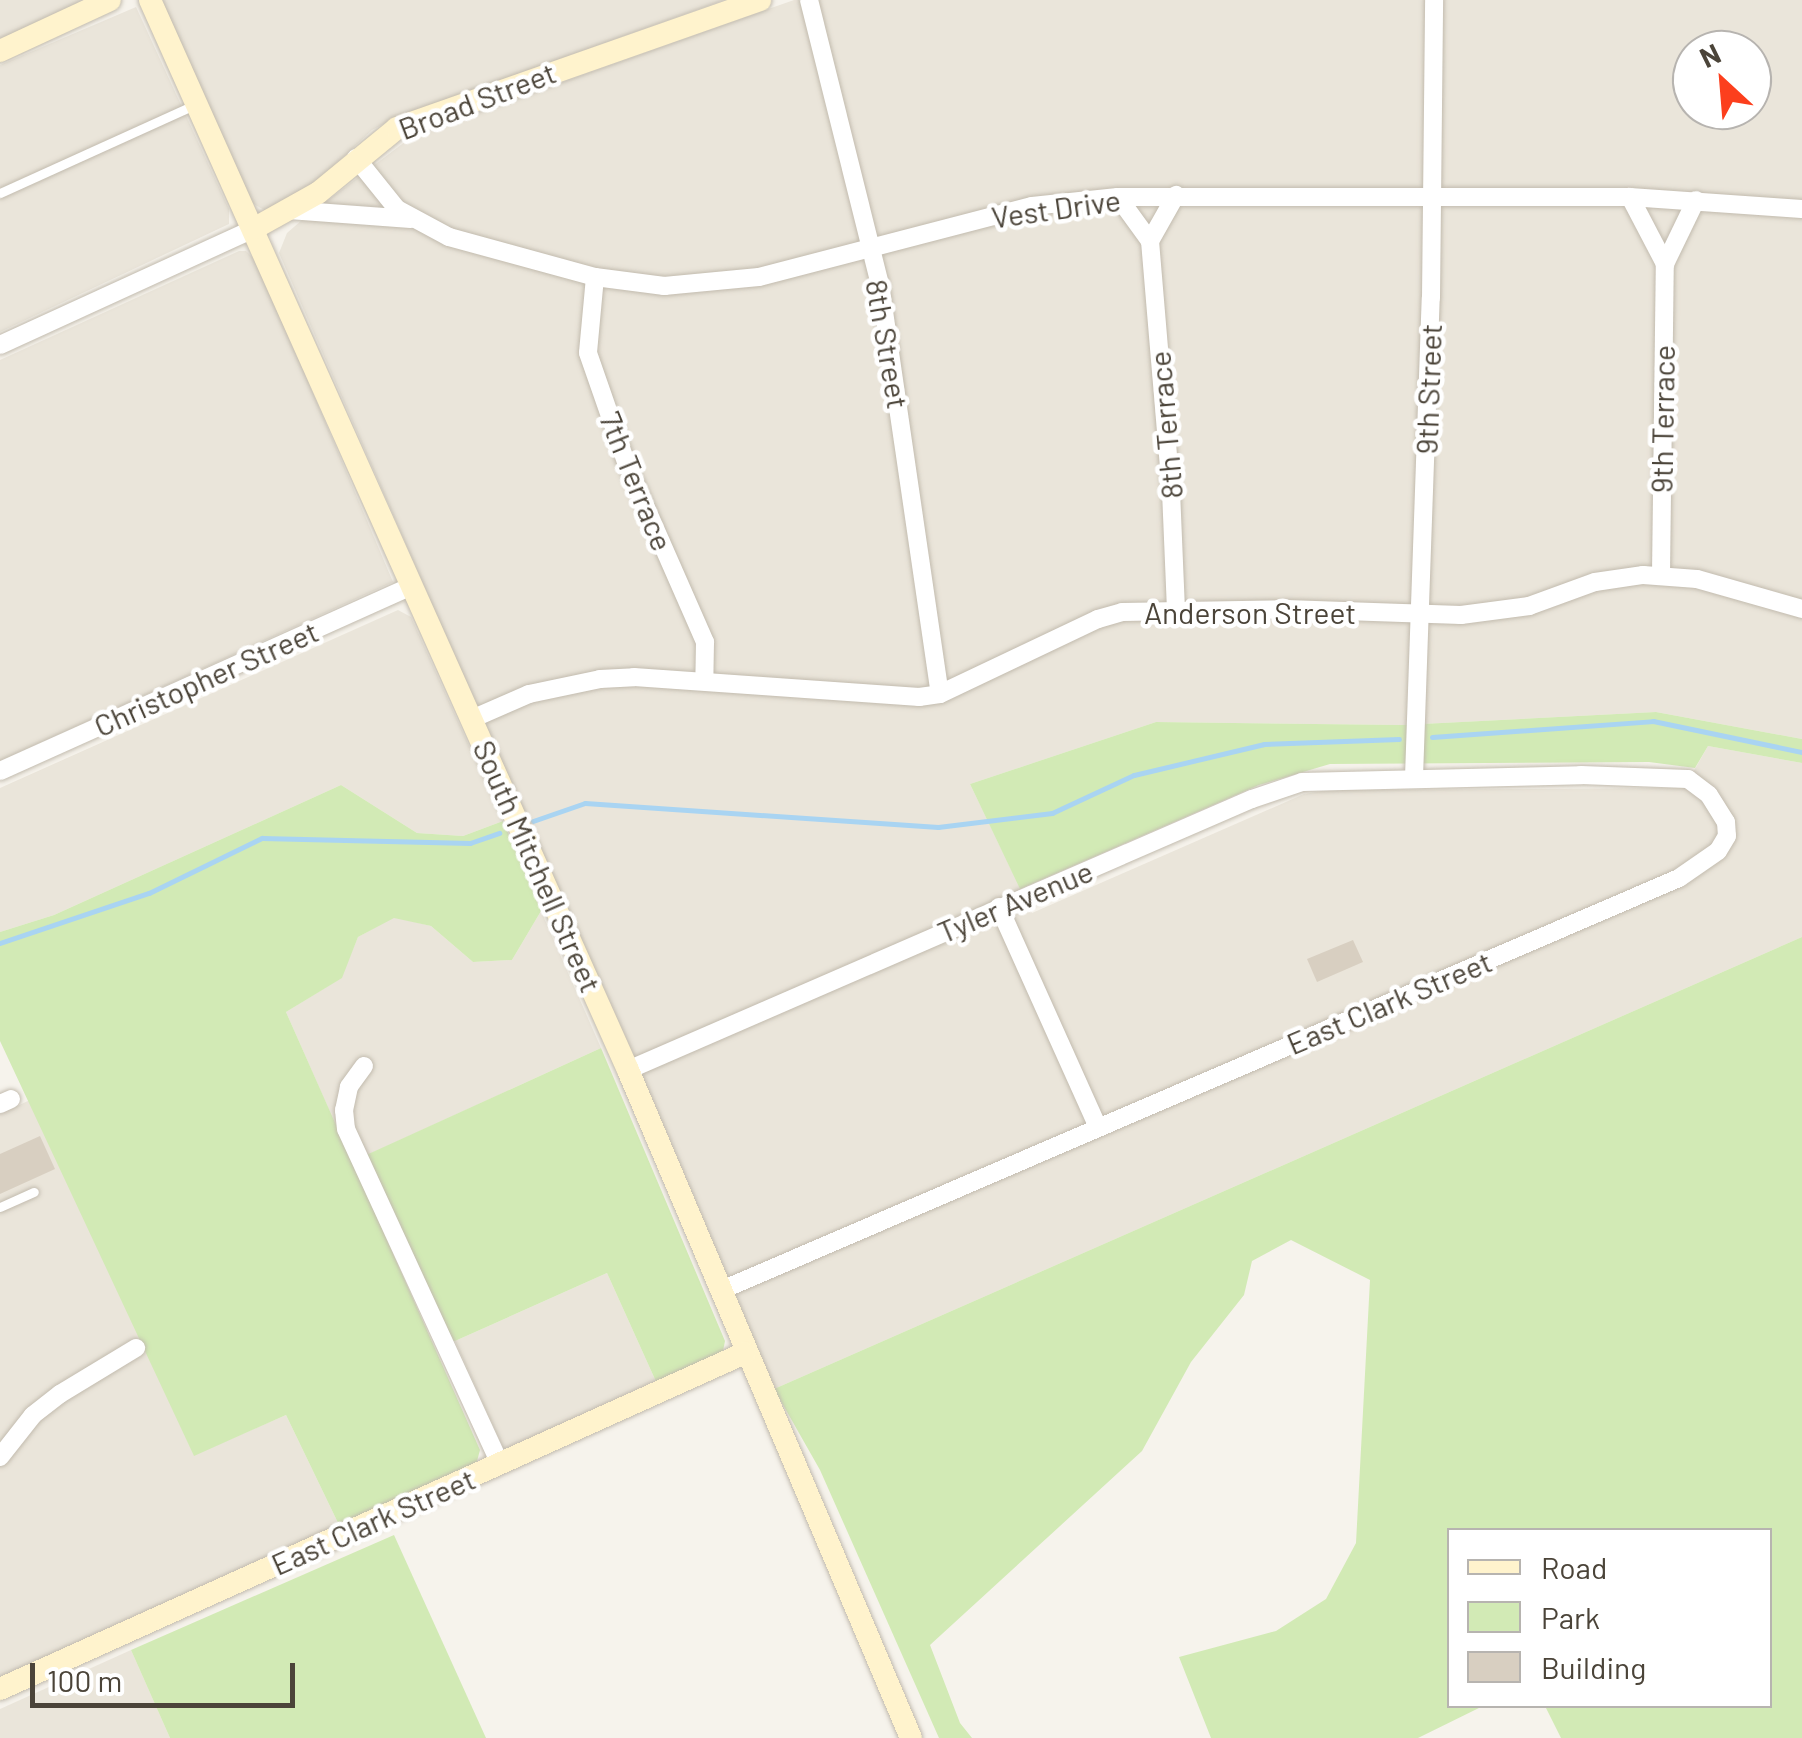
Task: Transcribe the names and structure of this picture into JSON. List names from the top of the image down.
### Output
{
  "streets": {
    "street": [
      "Broad Street",
      "Vest Drive",
      "8th Street",
      "9th Street",
      "9th Terrace",
      "8th Terrace",
      "7th Terrace",
      "Anderson Street",
      "Christopher Street",
      "South Mitchell Street",
      "Tyler Avenue",
      "East Clark Street"
    ]
  },
  "crossings": [
    ["Broad Street", "Vest Drive"],
    ["Broad Street", "South Mitchell Street"],
    ["Vest Drive", "8th Street"],
    ["Vest Drive", "9th Street"],
    ["Vest Drive", "9th Terrace"],
    ["Vest Drive", "7th Terrace"],
    ["8th Street", "Anderson Street"],
    ["9th Street", "Anderson Street"],
    ["9th Street", "Tyler Avenue"],
    ["9th Street", "East Clark Street"],
    ["9th Terrace", "Anderson Street"],
    ["8th Terrace", "Anderson Street"],
    ["7th Terrace", "Anderson Street"],
    ["Anderson Street", "South Mitchell Street"],
    ["Christopher Street", "South Mitchell Street"],
    ["South Mitchell Street", "Tyler Avenue"],
    ["South Mitchell Street", "East Clark Street"],
    ["Tyler Avenue", "East Clark Street"]
  ],
  "legend": ["Road", "Park", "Building"],
  "scale_bar": "100 m",
  "north": "top left"
}
